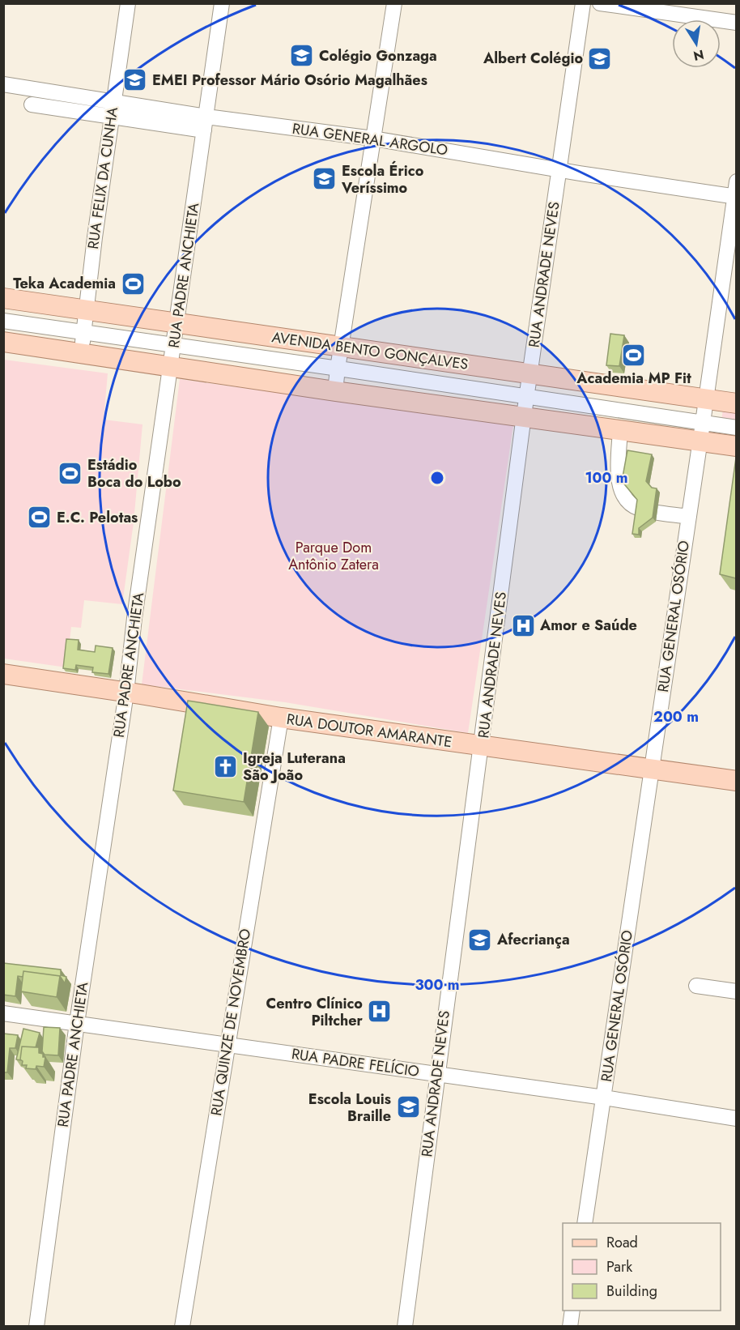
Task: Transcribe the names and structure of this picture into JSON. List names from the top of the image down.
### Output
{
  "streets": {
    "main road": ["AVENIDA BENTO GONÇALVES", "RUA DOUTOR AMARANTE"],
    "street": [
      "RUA GENERAL ARGOLO",
      "RUA FELIX DA CUNHA",
      "RUA ANDRADE NEVES",
      "RUA PADRE ANCHIETA",
      "RUA GENERAL OSÓRIO",
      "RUA QUINZE DE NOVEMBRO",
      "RUA PADRE FELÍCIO"
    ]
  },
  "crossings": [
    ["RUA GENERAL ARGOLO", "RUA FELIX DA CUNHA"],
    ["RUA GENERAL ARGOLO", "RUA ANDRADE NEVES"],
    ["RUA GENERAL ARGOLO", "RUA PADRE ANCHIETA"],
    ["RUA GENERAL ARGOLO", "RUA GENERAL OSÓRIO"],
    ["RUA FELIX DA CUNHA", "AVENIDA BENTO GONÇALVES"],
    ["RUA ANDRADE NEVES", "AVENIDA BENTO GONÇALVES"],
    ["RUA ANDRADE NEVES", "RUA DOUTOR AMARANTE"],
    ["RUA ANDRADE NEVES", "RUA PADRE FELÍCIO"],
    ["RUA PADRE ANCHIETA", "AVENIDA BENTO GONÇALVES"],
    ["RUA PADRE ANCHIETA", "RUA DOUTOR AMARANTE"],
    ["RUA PADRE ANCHIETA", "RUA PADRE FELÍCIO"],
    ["AVENIDA BENTO GONÇALVES", "RUA GENERAL OSÓRIO"],
    ["RUA GENERAL OSÓRIO", "RUA DOUTOR AMARANTE"],
    ["RUA GENERAL OSÓRIO", "RUA PADRE FELÍCIO"],
    ["RUA DOUTOR AMARANTE", "RUA QUINZE DE NOVEMBRO"],
    ["RUA QUINZE DE NOVEMBRO", "RUA PADRE FELÍCIO"]
  ],
  "parks": ["Parque Dom Antônio Zatera"],
  "places": {
    "school or university": [
      "Colégio Gonzaga",
      "Albert Colégio",
      "EMEI Professor Mário Osório Magalhães",
      "Escola Érico Veríssimo",
      "Afecriança",
      "Escola Louis Braille"
    ],
    "sports": [
      "Teka Academia",
      "Academia MP Fit",
      "Estádio Boca do Lobo",
      "E.C. Pelotas"
    ],
    "hospital": ["Amor e Saúde", "Centro Clínico Piltcher"],
    "church": ["Igreja Luterana São João"]
  },
  "legend": ["Road", "Park", "Building"],
  "north": "bottom",
  "rings": ["100 m", "200 m", "300 m"]
}
